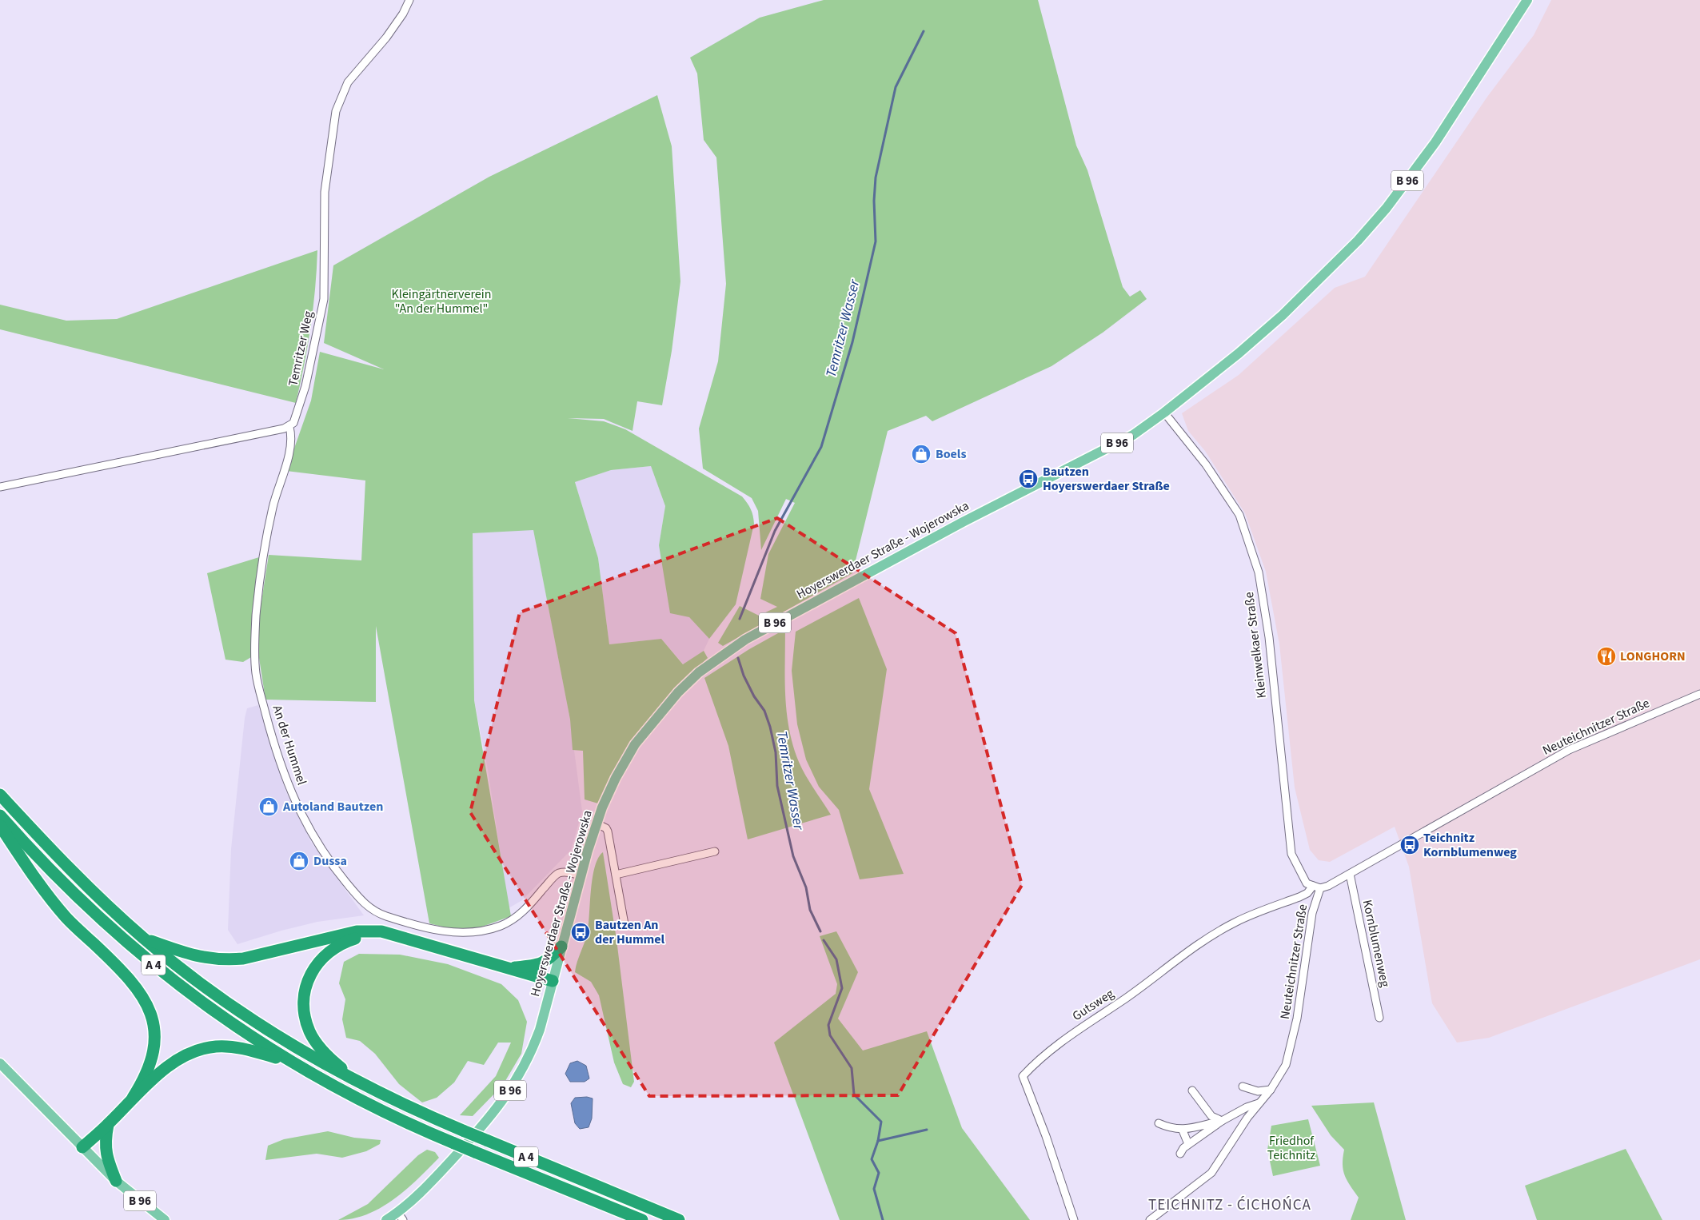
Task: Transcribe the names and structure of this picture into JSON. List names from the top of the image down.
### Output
{
  "streets": {
    "highway": ["A 4"],
    "main road": ["B 96", "Hoyerswerdaer Straße - Wojerowska"],
    "street": [
      "Temritzer Weg",
      "Kleinwelkaer Straße",
      "Neuteichnitzer Straße",
      "An der Hummel",
      "Kornblumenweg",
      "Gutsweg"
    ]
  },
  "crossings": [
    ["Temritzer Weg", "An der Hummel"],
    ["Hoyerswerdaer Straße - Wojerowska", "Kleinwelkaer Straße"],
    ["Hoyerswerdaer Straße - Wojerowska", "An der Hummel"],
    ["Kleinwelkaer Straße", "Neuteichnitzer Straße"],
    ["Kleinwelkaer Straße", "Gutsweg"],
    ["Neuteichnitzer Straße", "Kornblumenweg"],
    ["Neuteichnitzer Straße", "Gutsweg"]
  ],
  "districts": ["TEICHNITZ - ĆICHOŃCA"],
  "water": ["Temritzer Wasser"],
  "parks": ["Kleingärtnerverein \"An der Hummel\"", "Friedhof Teichnitz"],
  "places": {
    "shop": ["Boels", "Autoland Bautzen", "Dussa"],
    "bus stop": ["Bautzen Hoyerswerdaer Straße", "Teichnitz Kornblumenweg", "Bautzen An der Hummel"],
    "restaurant": ["LONGHORN"]
  }
}
